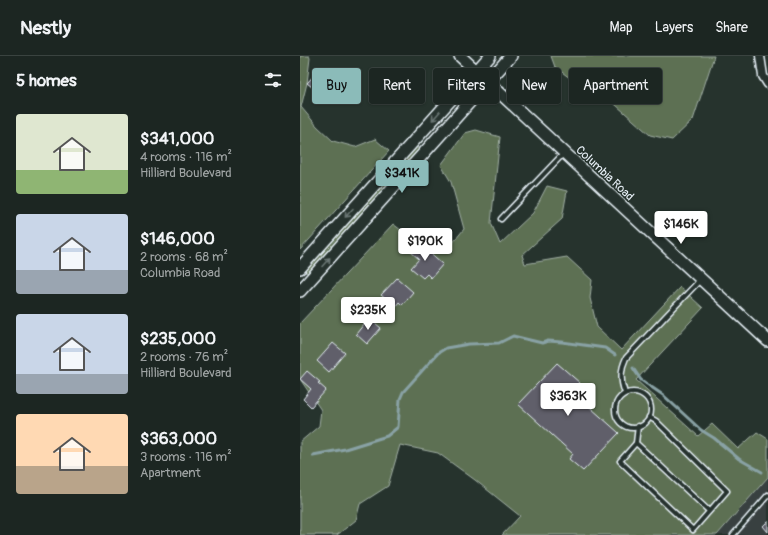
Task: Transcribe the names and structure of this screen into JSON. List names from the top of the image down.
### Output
{
  "streets": {
    "main road": ["Columbia Road"]
  },
  "page": {
    "header": "Nestly",
    "nav": ["Map", "Layers", "Share"],
    "heading": "5 homes",
    "chip": [
      "Buy",
      "Rent",
      "Filters",
      "New",
      "Apartment"
    ],
    "list": [
      {
        "name": "$341,000",
        "note": "4 rooms · 116 m² · Hilliard Boulevard"
      },
      {
        "name": "$146,000",
        "note": "2 rooms · 68 m² · Columbia Road"
      },
      {
        "name": "$235,000",
        "note": "2 rooms · 76 m² · Hilliard Boulevard"
      },
      {
        "name": "$363,000",
        "note": "3 rooms · 116 m² · Apartment"
      }
    ],
    "price": [
      "$341K",
      "$146K",
      "$190K",
      "$235K",
      "$363K"
    ]
  }
}
